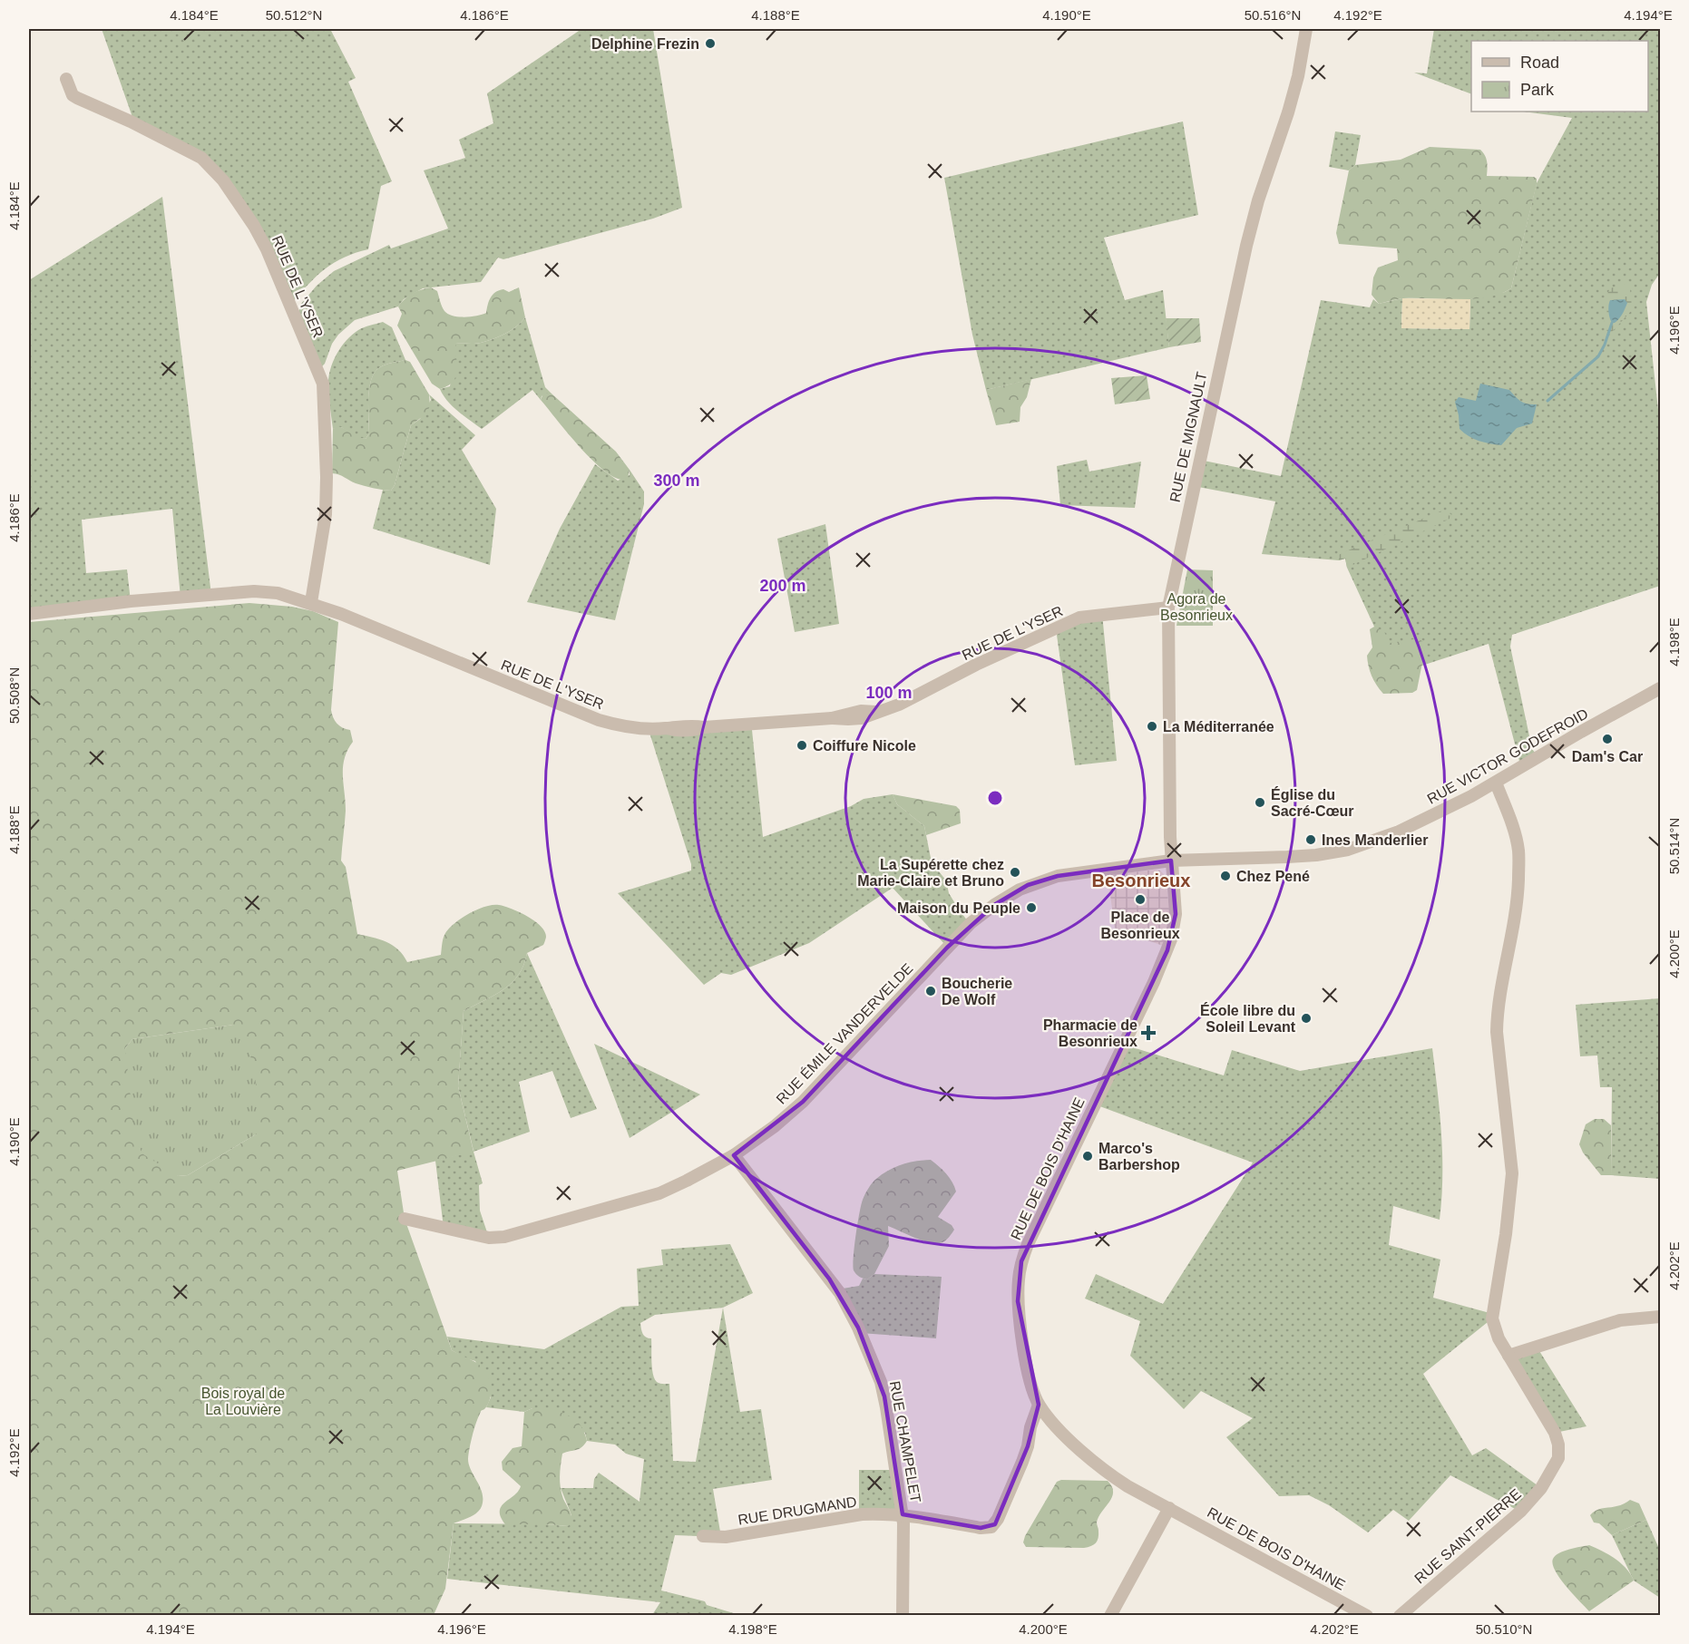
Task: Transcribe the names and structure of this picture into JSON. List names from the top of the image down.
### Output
{
  "streets": {
    "street": [
      "RUE DE L'YSER",
      "RUE DE MIGNAULT",
      "RUE VICTOR GODEFROID",
      "RUE ÉMILE VANDERVELDE",
      "RUE DE BOIS D'HAINE",
      "RUE CHAMPELET",
      "RUE DRUGMAND",
      "RUE SAINT-PIERRE"
    ]
  },
  "crossings": [
    ["RUE DE L'YSER", "RUE DE MIGNAULT"],
    ["RUE DE MIGNAULT", "RUE VICTOR GODEFROID"],
    ["RUE DE MIGNAULT", "RUE ÉMILE VANDERVELDE"],
    ["RUE DE MIGNAULT", "RUE DE BOIS D'HAINE"],
    ["RUE VICTOR GODEFROID", "RUE ÉMILE VANDERVELDE"],
    ["RUE VICTOR GODEFROID", "RUE DE BOIS D'HAINE"],
    ["RUE VICTOR GODEFROID", "RUE SAINT-PIERRE"],
    ["RUE ÉMILE VANDERVELDE", "RUE DE BOIS D'HAINE"],
    ["RUE ÉMILE VANDERVELDE", "RUE CHAMPELET"],
    ["RUE DE BOIS D'HAINE", "RUE DRUGMAND"],
    ["RUE CHAMPELET", "RUE DRUGMAND"]
  ],
  "districts": ["Besonrieux"],
  "parks": ["Agora de Besonrieux", "Bois royal de La Louvière"],
  "places": {
    "other": [
      "Delphine Frezin",
      "La Méditerranée",
      "Dam's Car",
      "Coiffure Nicole",
      "Église du Sacré-Cœur",
      "Ines Manderlier",
      "La Supérette chez Marie-Claire et Bruno",
      "Chez Pené",
      "Place de Besonrieux",
      "Maison du Peuple",
      "Boucherie De Wolf",
      "École libre du Soleil Levant",
      "Marco's Barbershop"
    ],
    "health": ["Pharmacie de Besonrieux"]
  },
  "legend": ["Road", "Park"],
  "coordinates": [
    "4.184°E",
    "50.512°N",
    "4.186°E",
    "4.188°E",
    "4.190°E",
    "50.516°N",
    "4.192°E",
    "4.194°E",
    "4.196°E",
    "4.198°E",
    "50.508°N",
    "50.514°N",
    "4.200°E",
    "4.202°E",
    "50.510°N"
  ],
  "rings": ["300 m", "200 m", "100 m"]
}
